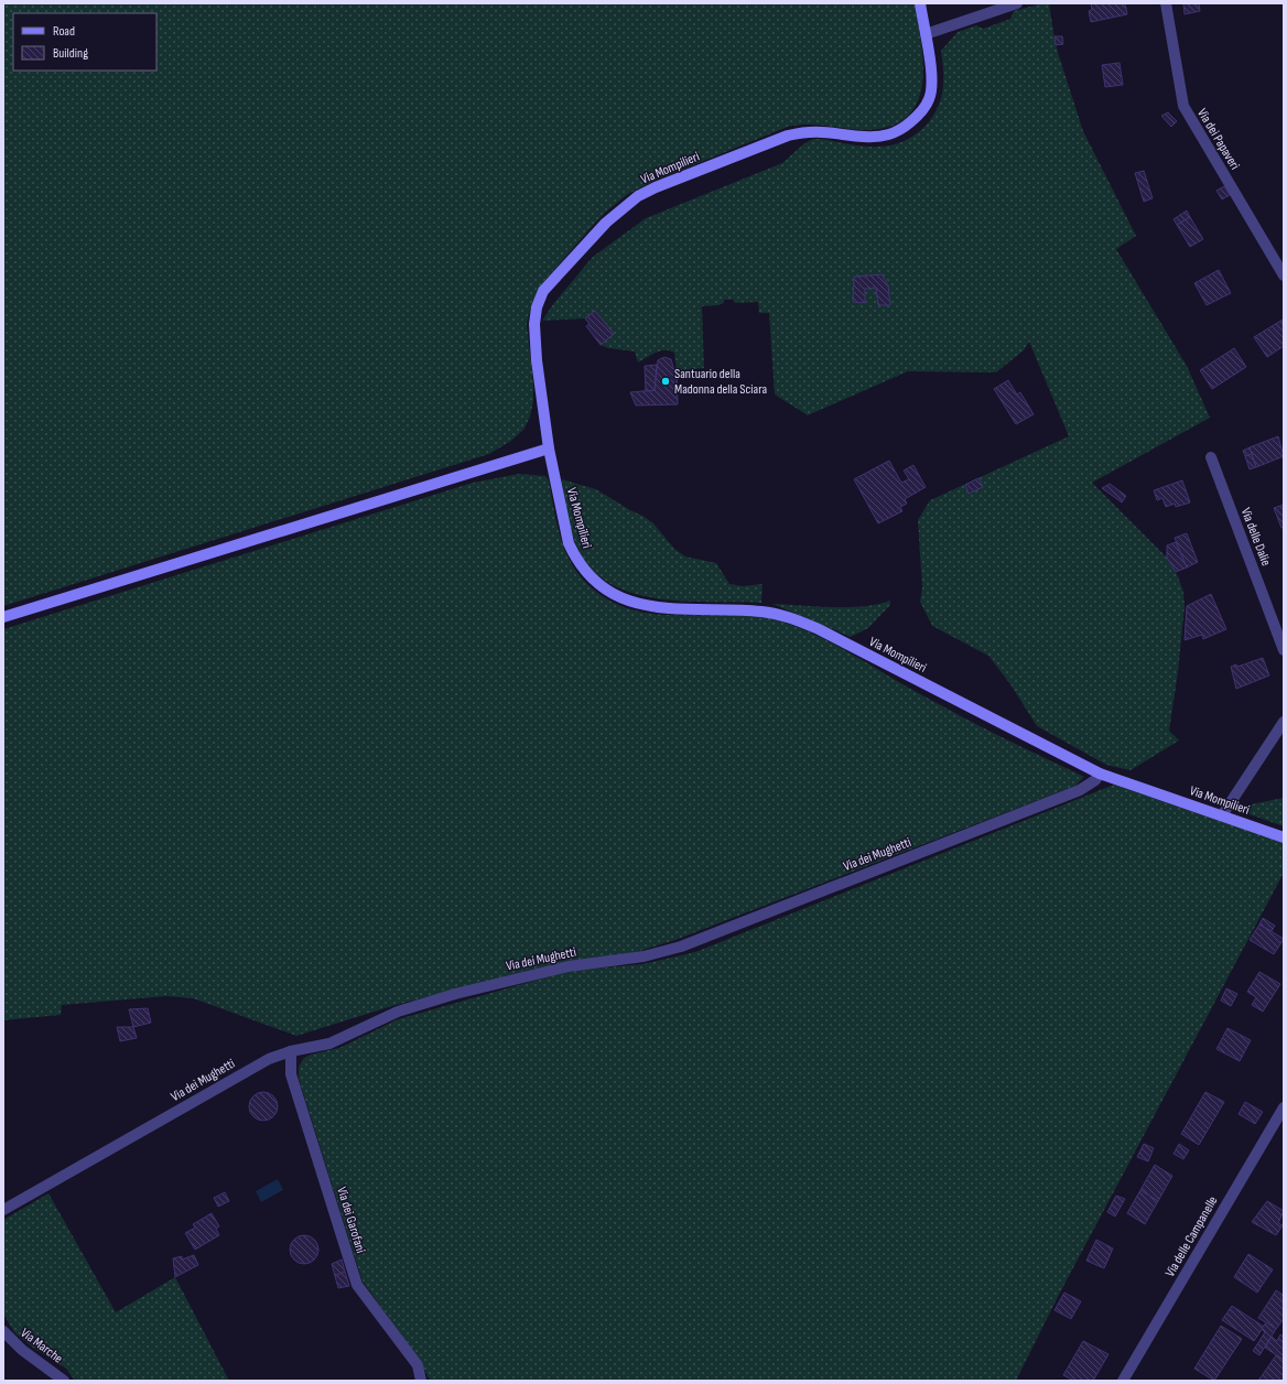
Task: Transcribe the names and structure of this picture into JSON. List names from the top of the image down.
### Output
{
  "streets": {
    "street": [
      "Via dei Papaveri",
      "Via Mompilieri",
      "Via delle Dalie",
      "Via dei Mughetti",
      "Via dei Garofani",
      "Via delle Campanelle",
      "Via Marche"
    ]
  },
  "crossings": [
    ["Via Mompilieri", "Via dei Mughetti"],
    ["Via dei Mughetti", "Via dei Garofani"]
  ],
  "places": ["Santuario della Madonna della Sciara"],
  "legend": ["Road", "Building"]
}
